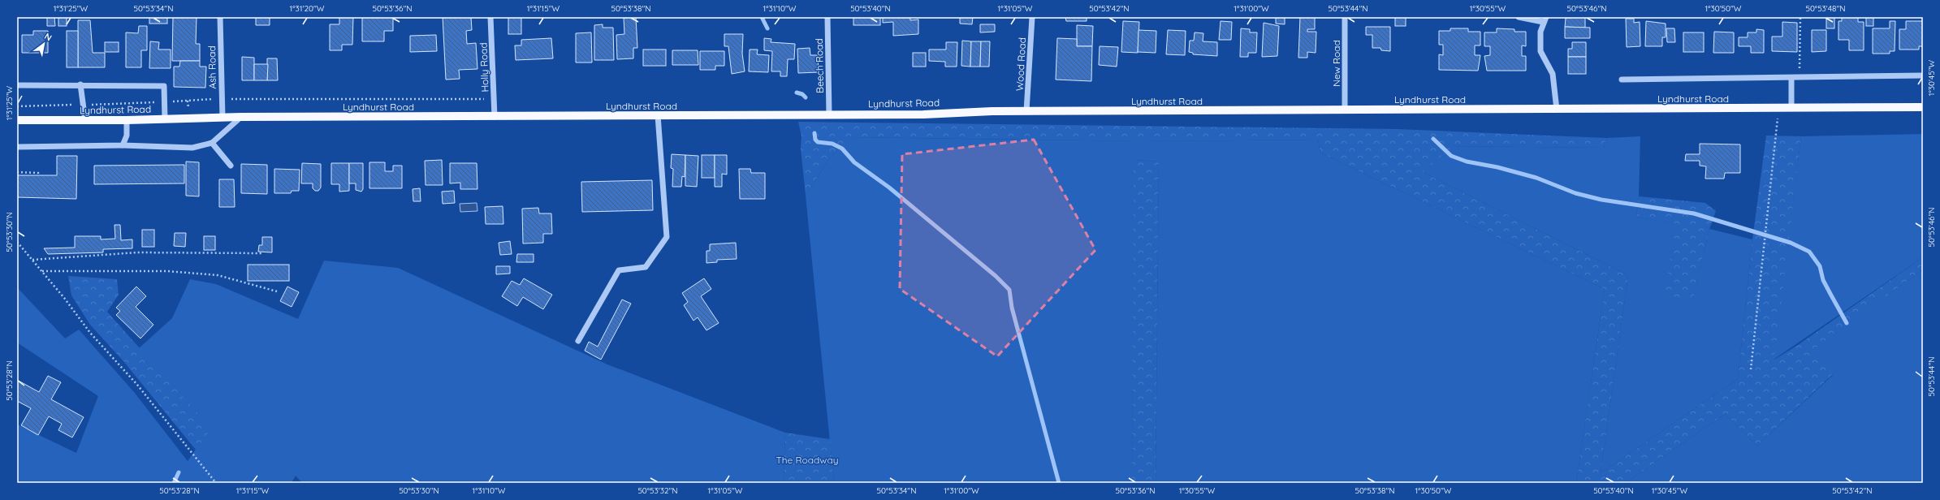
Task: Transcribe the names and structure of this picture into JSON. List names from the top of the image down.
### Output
{
  "streets": {
    "main road": ["Lyndhurst Road"],
    "street": [
      "New Road",
      "Wood Road",
      "Beech Road",
      "Ash Road",
      "Holly Road"
    ]
  },
  "crossings": [
    ["New Road", "Lyndhurst Road"],
    ["Wood Road", "Lyndhurst Road"],
    ["Beech Road", "Lyndhurst Road"],
    ["Ash Road", "Lyndhurst Road"],
    ["Holly Road", "Lyndhurst Road"]
  ],
  "parks": ["The Roadway"],
  "north": "top right",
  "coordinates": [
    "1°31'25\"W",
    "50°53'34\"N",
    "1°31'20\"W",
    "50°53'36\"N",
    "1°31'15\"W",
    "50°53'38\"N",
    "1°31'10\"W",
    "50°53'40\"N",
    "1°31'05\"W",
    "50°53'42\"N",
    "1°31'00\"W",
    "50°53'44\"N",
    "1°30'55\"W",
    "50°53'46\"N",
    "1°30'50\"W",
    "50°53'48\"N",
    "1°30'45\"W",
    "50°53'30\"N",
    "50°53'28\"N",
    "50°53'32\"N"
  ]
}
